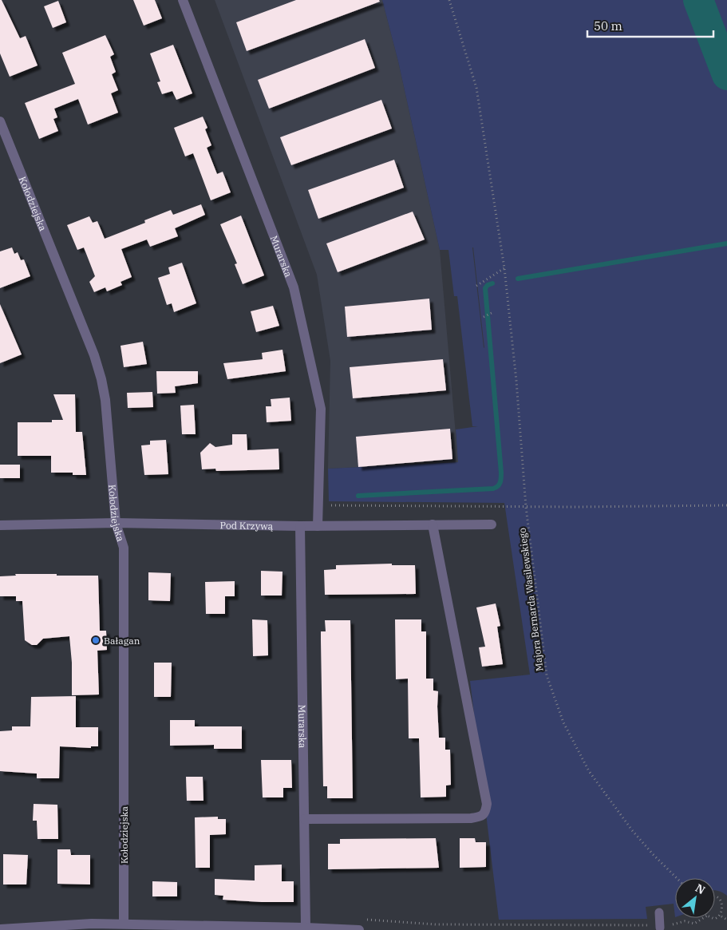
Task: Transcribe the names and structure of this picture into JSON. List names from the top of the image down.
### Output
{
  "streets": {
    "street": ["Kołodziejska", "Murarska", "Pod Krzywą"],
    "path": ["Majora Bernarda Wasilewskiego"]
  },
  "crossings": [
    ["Kołodziejska", "Pod Krzywą"],
    ["Murarska", "Pod Krzywą"]
  ],
  "places": ["Bałagan"],
  "scale_bar": "50 m",
  "north": "top right"
}
